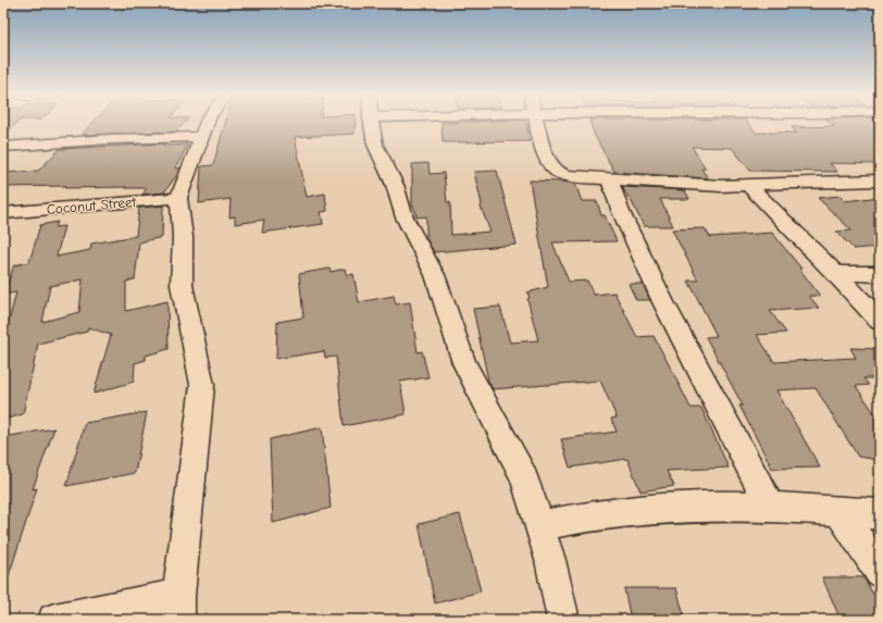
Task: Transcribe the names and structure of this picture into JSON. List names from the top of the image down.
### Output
{
  "streets": {
    "street": ["Coconut Street"]
  }
}
